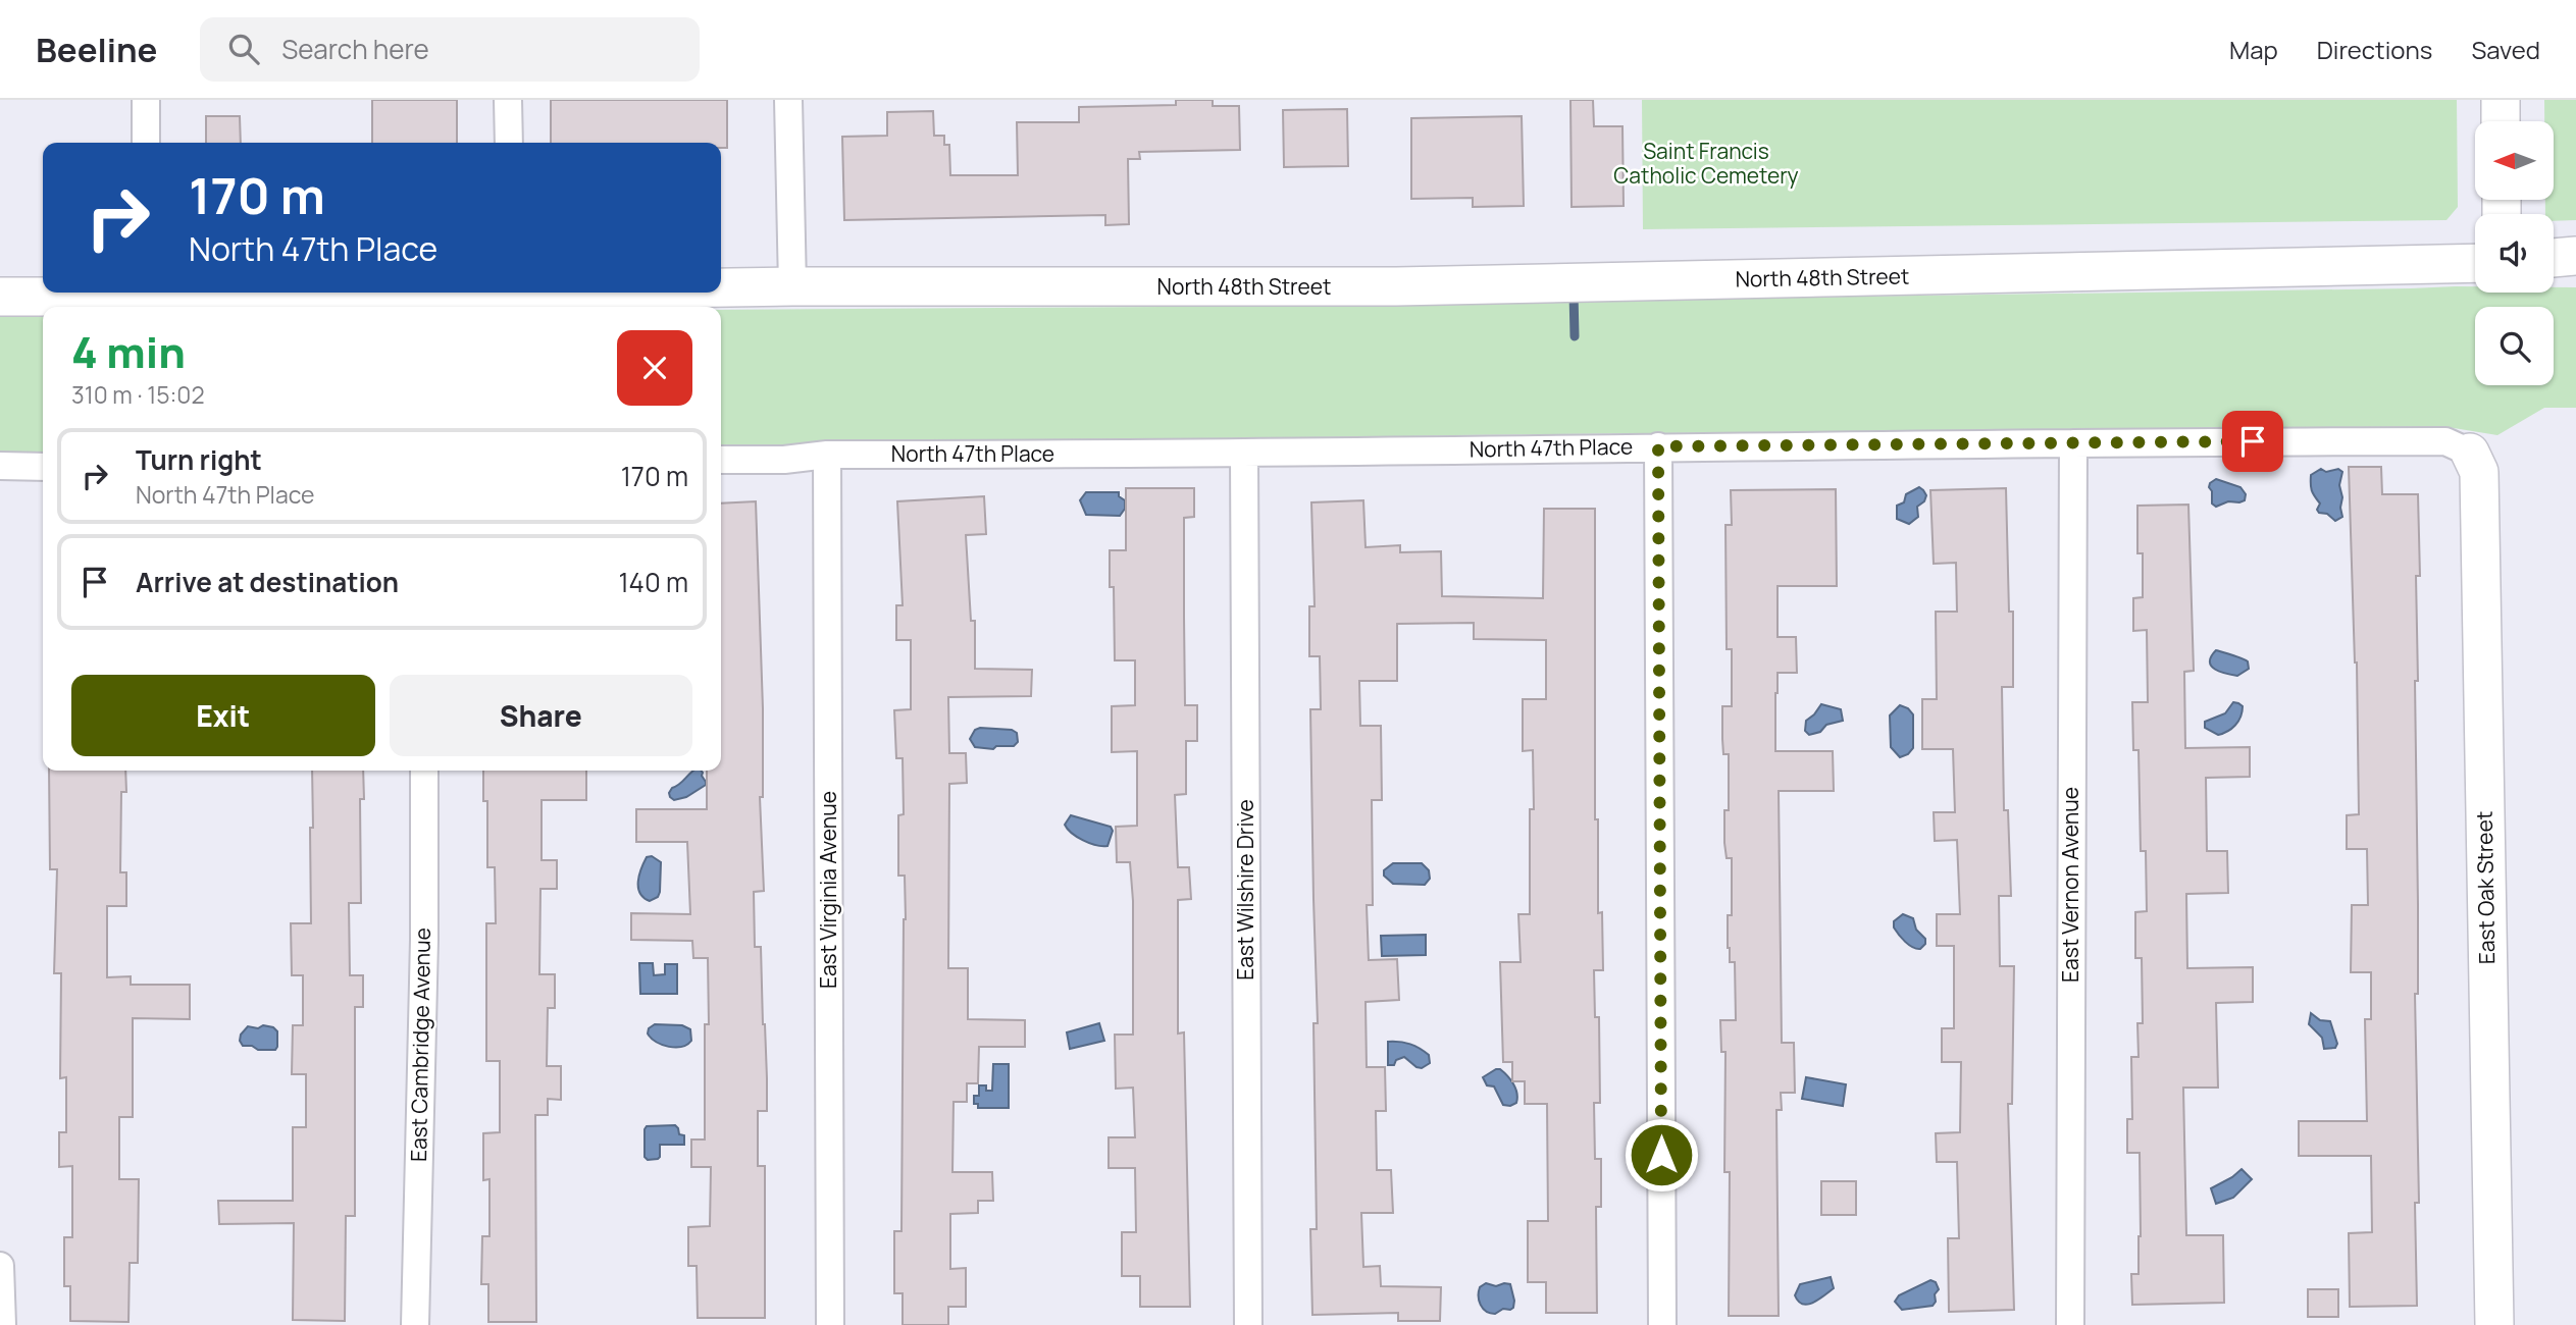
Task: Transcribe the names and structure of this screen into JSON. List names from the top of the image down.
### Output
{
  "streets": {
    "street": [
      "North 48th Street",
      "North 47th Place",
      "East Vernon Avenue",
      "East Oak Street",
      "East Virginia Avenue",
      "East Wilshire Drive",
      "East Cambridge Avenue"
    ]
  },
  "crossings": [
    ["North 47th Place", "East Vernon Avenue"],
    ["North 47th Place", "East Oak Street"],
    ["North 47th Place", "East Virginia Avenue"],
    ["North 47th Place", "East Wilshire Drive"]
  ],
  "parks": ["Saint Francis Catholic Cemetery"],
  "north": "left",
  "page": {
    "header": "Beeline",
    "search": "Search here",
    "nav": ["Map", "Directions", "Saved"],
    "turn": ["170 m", "North 47th Place"],
    "heading": ["4 min", "310 m · 15:02"],
    "list": [
      {
        "name": "Turn right",
        "note": "North 47th Place",
        "value": "170 m"
      },
      {
        "name": "Arrive at destination",
        "value": "140 m"
      }
    ],
    "buttons": ["Exit", "Share"]
  }
}
